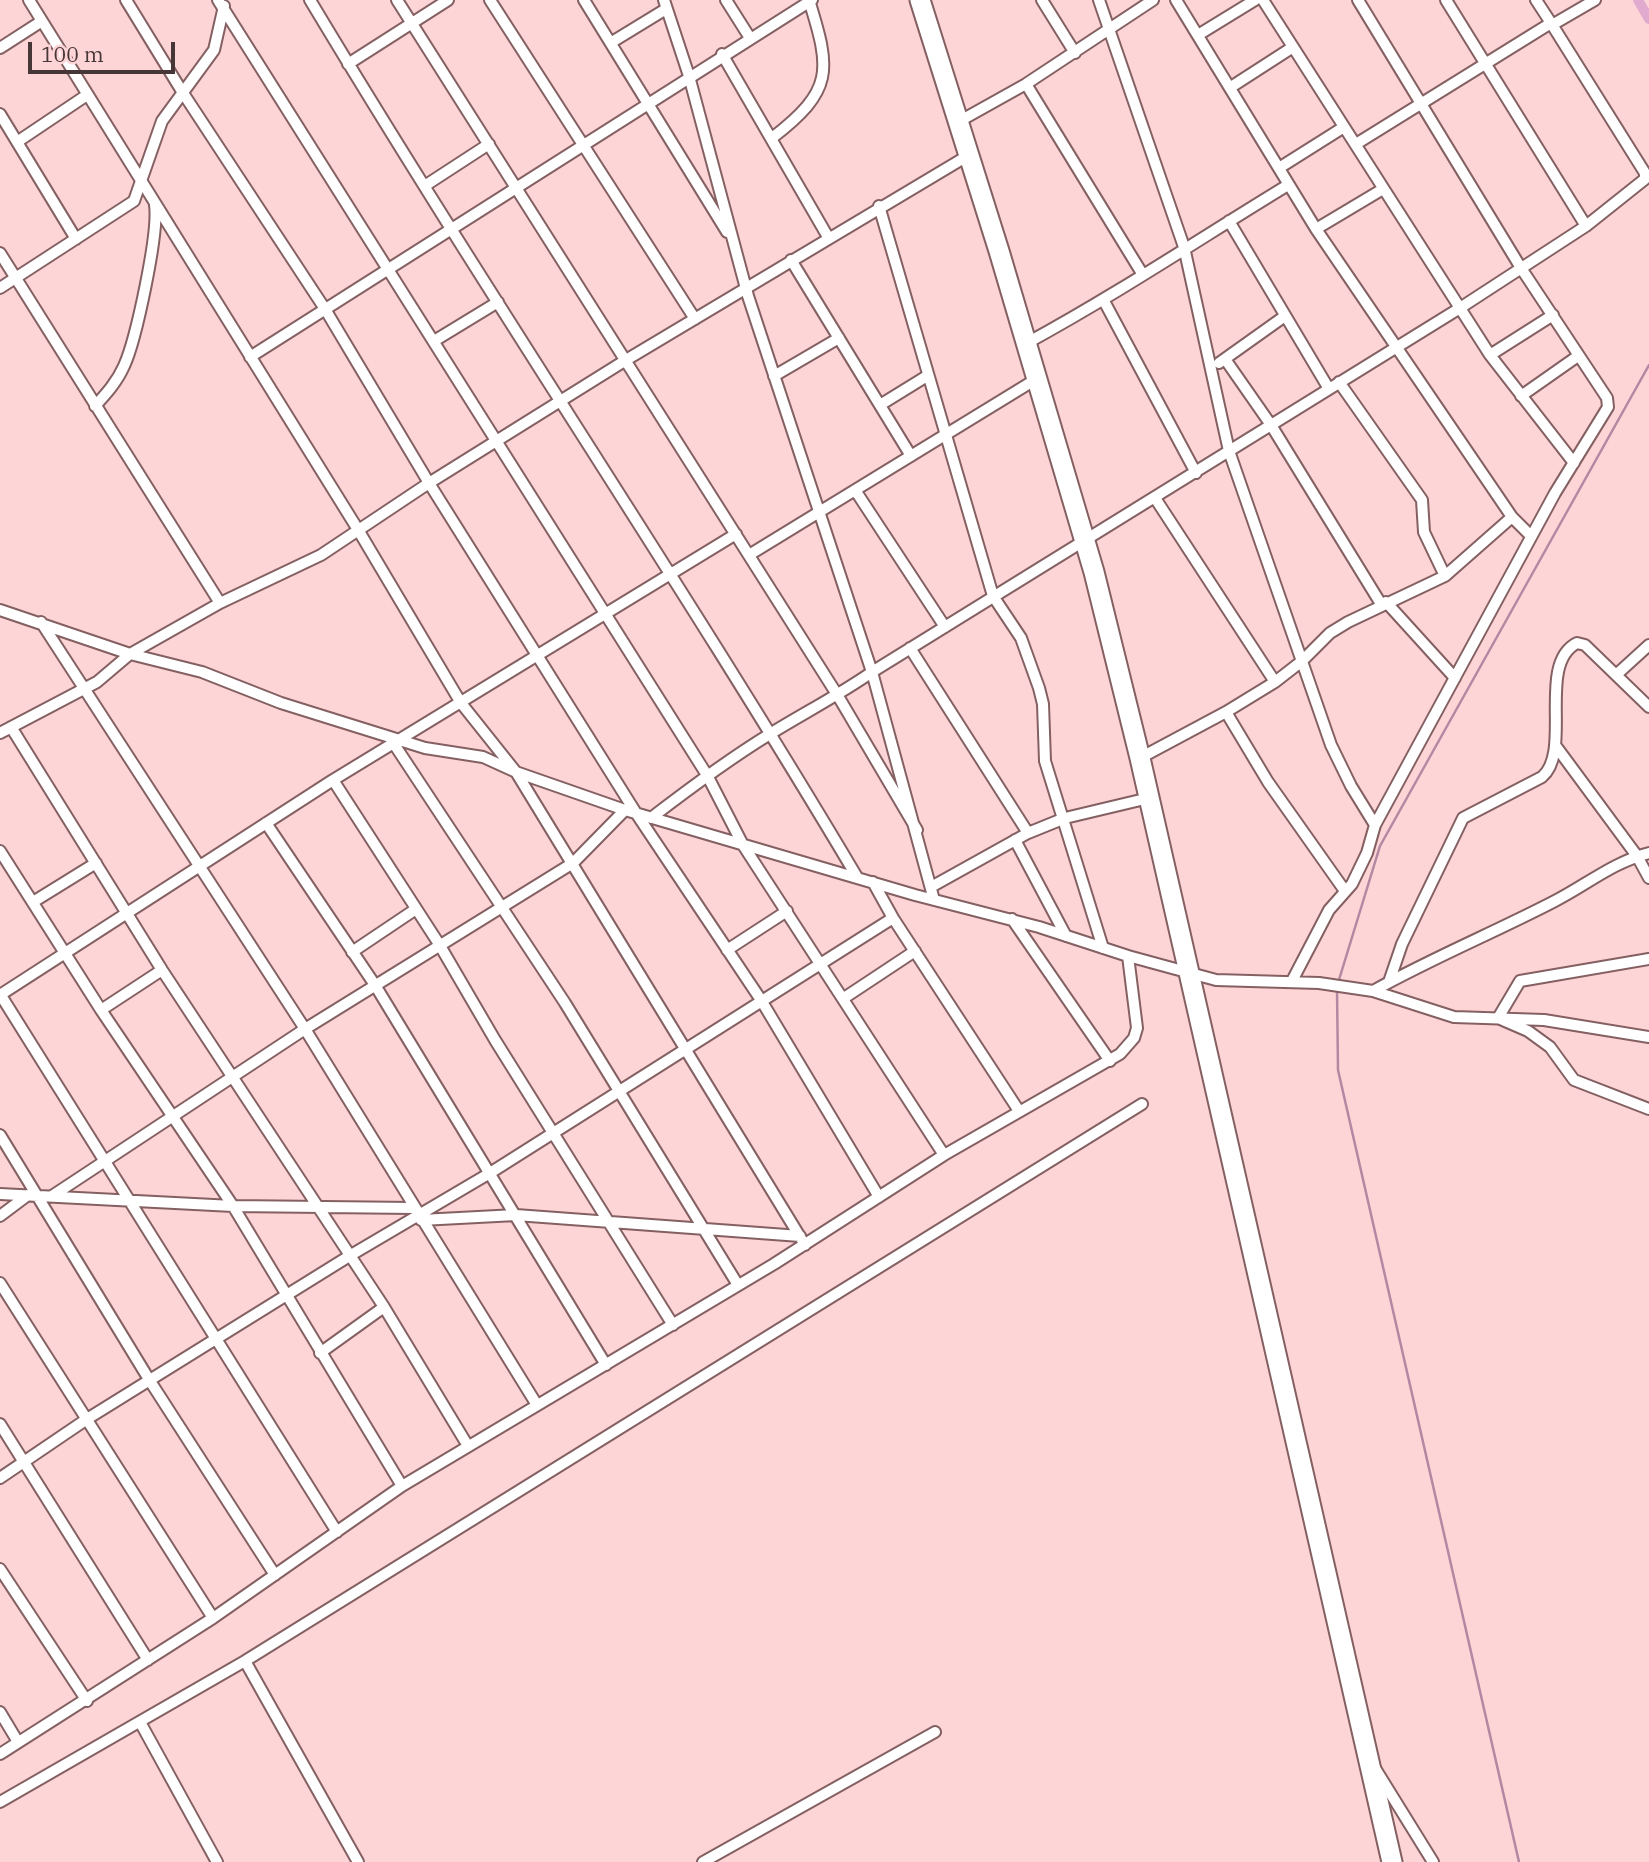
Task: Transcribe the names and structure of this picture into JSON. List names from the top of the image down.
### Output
{
  "scale_bar": "100 m"
}
